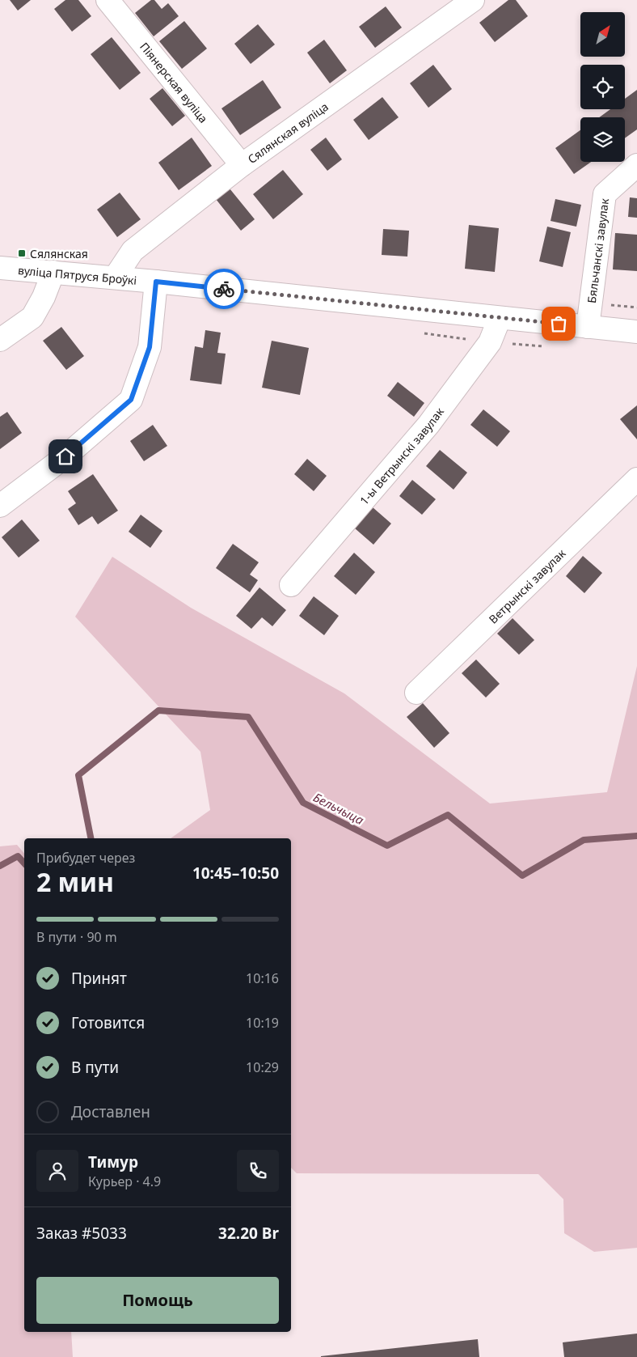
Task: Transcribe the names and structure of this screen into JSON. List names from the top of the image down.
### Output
{
  "streets": {
    "street": [
      "Піянерская вуліца",
      "Сялянская вуліца",
      "Бяльчанскі завулак",
      "вуліца Пятруся Броўкі",
      "1-ы Ветрынскі завулак",
      "Ветрынскі завулак"
    ]
  },
  "crossings": [
    ["Піянерская вуліца", "Сялянская вуліца"],
    ["Сялянская вуліца", "вуліца Пятруся Броўкі"],
    ["Бяльчанскі завулак", "вуліца Пятруся Броўкі"],
    ["вуліца Пятруся Броўкі", "1-ы Ветрынскі завулак"]
  ],
  "water": ["Бельчыца"],
  "places": {
    "transit": ["Сялянская"]
  },
  "north": "top right",
  "page": {
    "heading": ["2 мин", "Прибудет через", "10:45–10:50"],
    "panel": [
      "Тимур",
      "Курьер · 4.9",
      "Заказ #5033",
      "32.20 Br"
    ],
    "bar": "В пути · 90 m",
    "list": [
      ["Принят", "10:16"],
      ["Готовится", "10:19"],
      ["В пути", "10:29"],
      "Доставлен"
    ],
    "buttons": "Помощь"
  }
}
